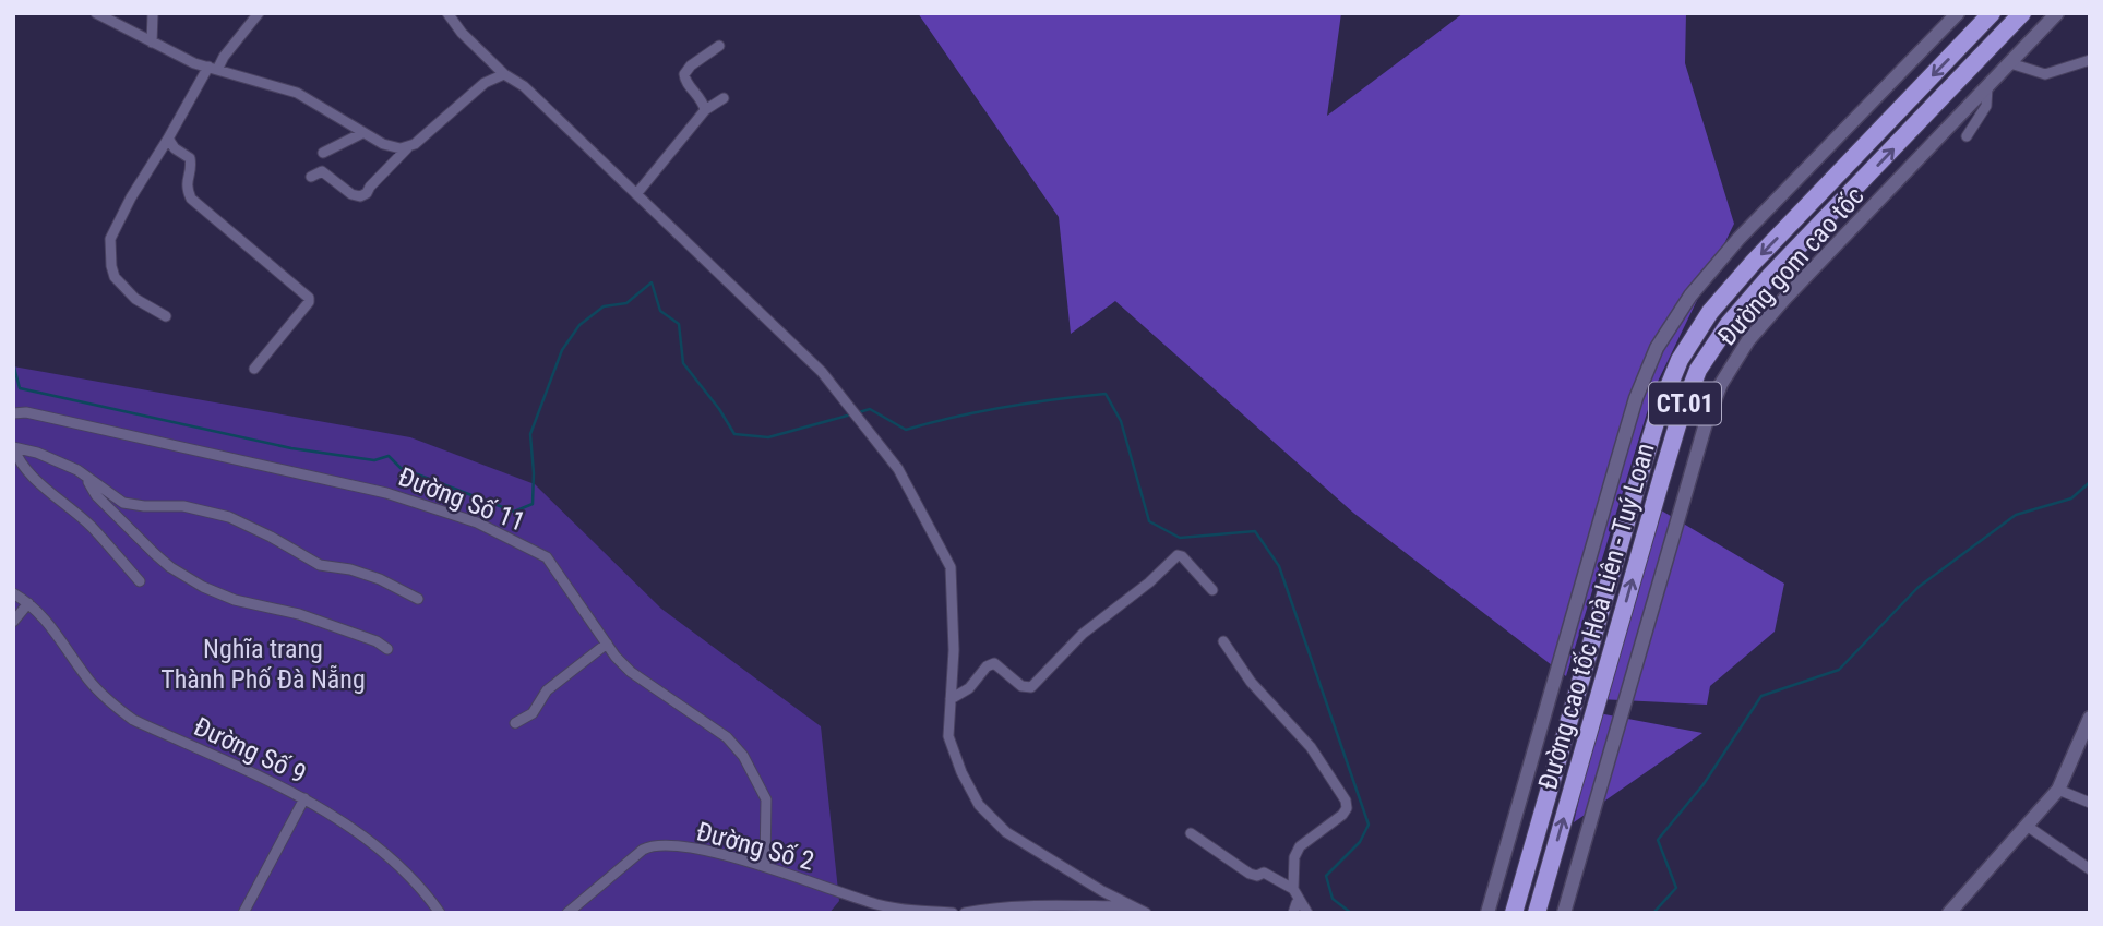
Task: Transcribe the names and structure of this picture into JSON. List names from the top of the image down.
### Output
{
  "streets": {
    "highway": ["CT.01", "Đường cao tốc Hoà Liên - Tuý Loan"],
    "main road": ["Đường gom cao tốc"],
    "street": ["Đường Số 11", "Đường Số 9", "Đường Số 2"]
  },
  "crossings": [
    ["Đường Số 11", "Đường Số 2"]
  ],
  "parks": ["Nghĩa trang Thành Phố Đà Nẵng"]
}
